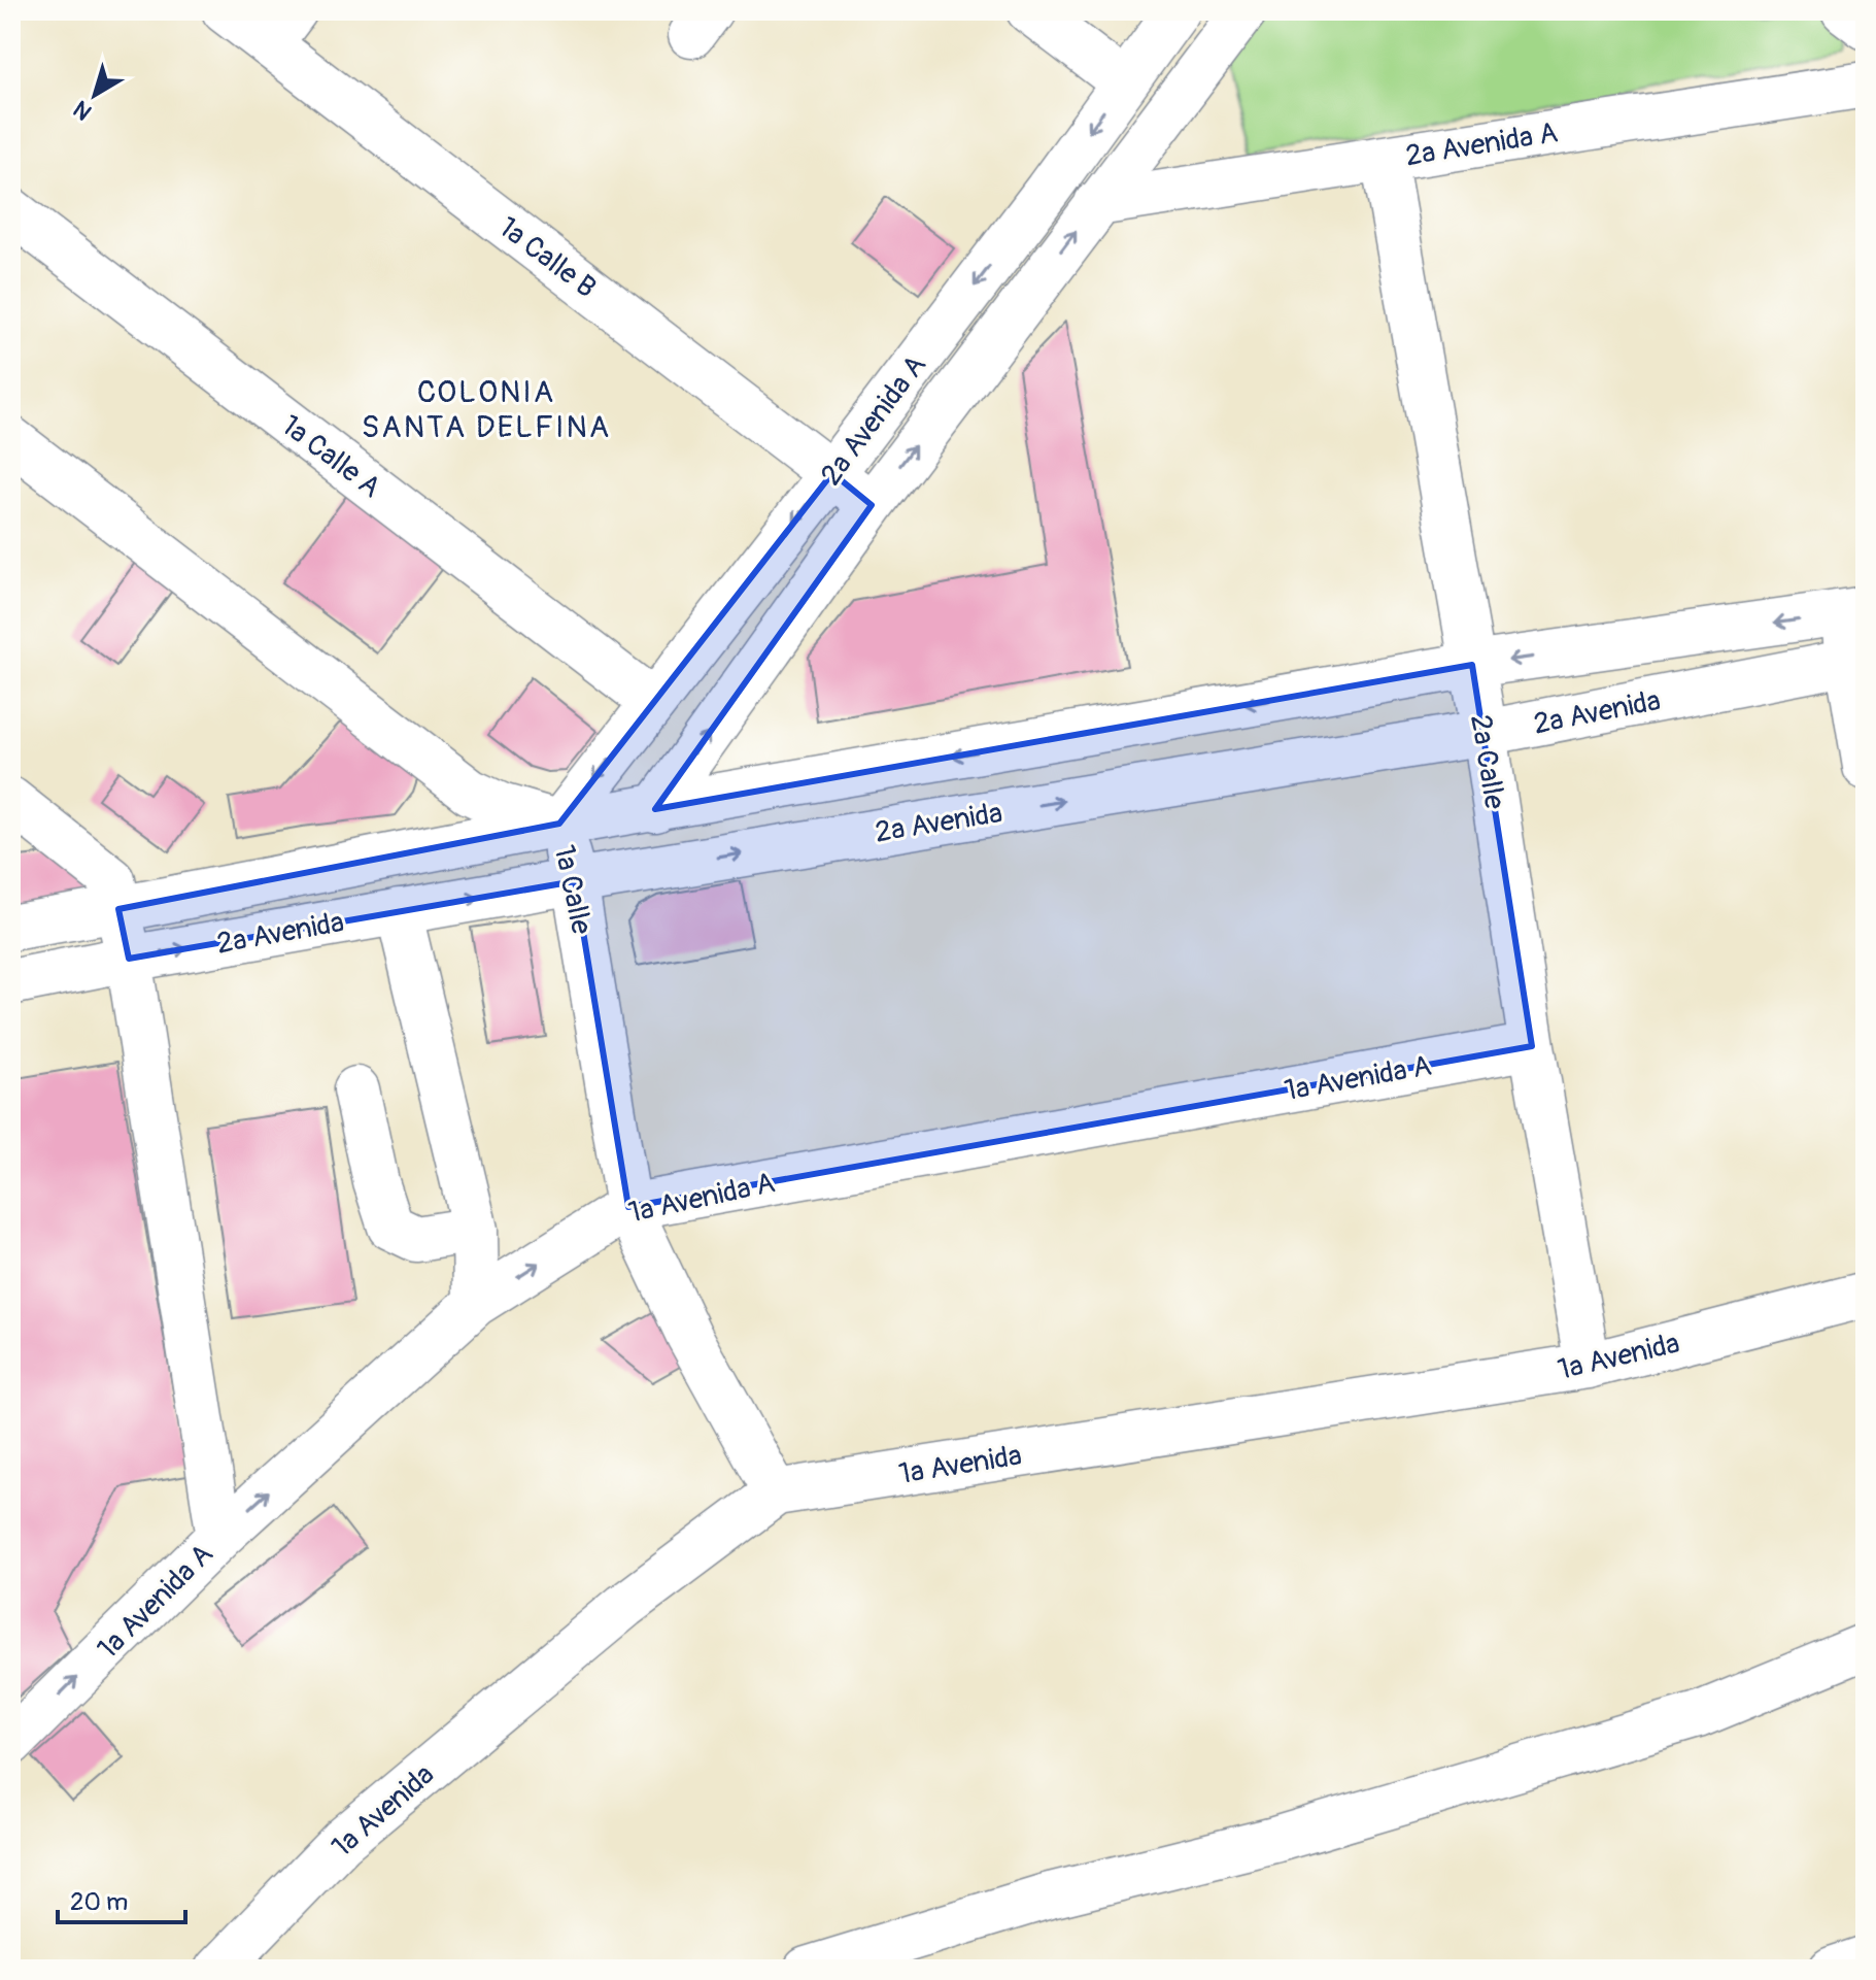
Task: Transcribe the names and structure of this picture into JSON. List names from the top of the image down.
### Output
{
  "streets": {
    "street": [
      "2a Avenida A",
      "1a Calle B",
      "1a Calle A",
      "2a Avenida",
      "2a Calle",
      "1a Calle",
      "1a Avenida A",
      "1a Avenida"
    ]
  },
  "crossings": [
    ["2a Avenida A", "1a Calle B"],
    ["2a Avenida A", "1a Calle A"],
    ["2a Avenida A", "2a Avenida"],
    ["2a Avenida A", "2a Calle"],
    ["2a Avenida A", "1a Calle"],
    ["2a Avenida", "2a Calle"],
    ["2a Avenida", "1a Calle"],
    ["2a Calle", "1a Avenida A"],
    ["2a Calle", "1a Avenida"],
    ["1a Calle", "1a Avenida A"],
    ["1a Calle", "1a Avenida"]
  ],
  "one_way": ["1a Avenida A"],
  "districts": ["COLONIA SANTA DELFINA"],
  "scale_bar": "20 m",
  "north": "bottom left"
}
